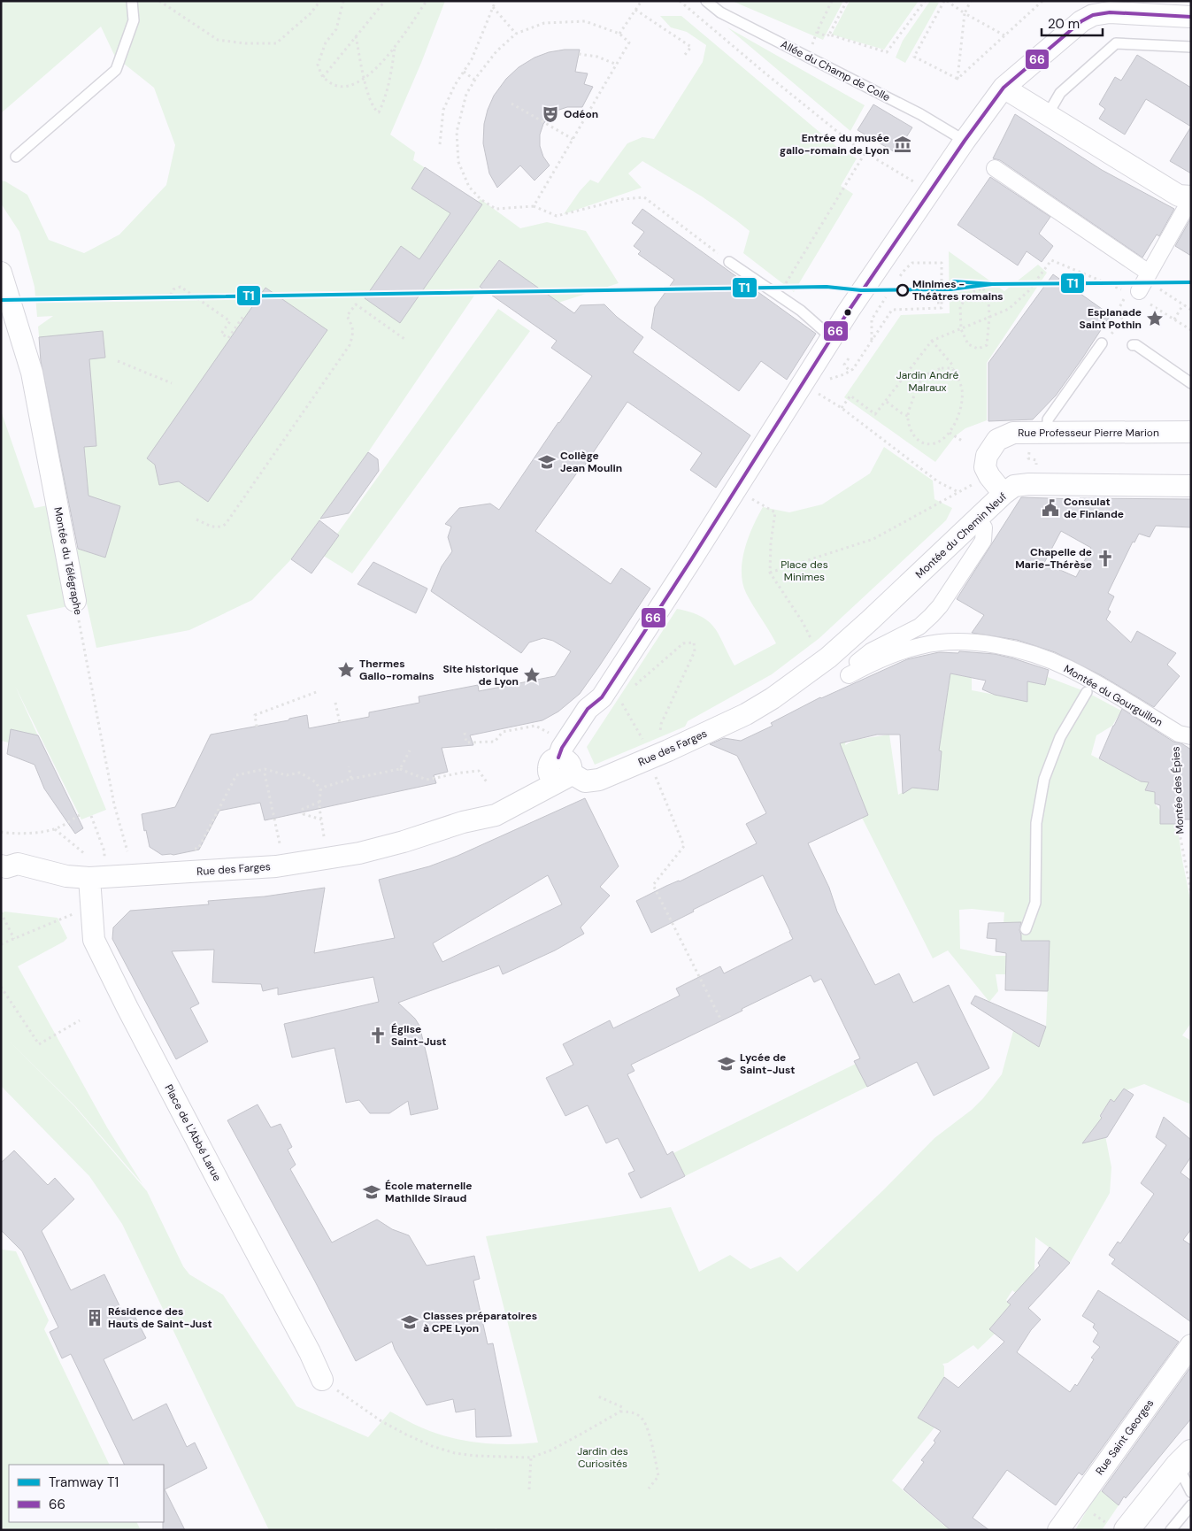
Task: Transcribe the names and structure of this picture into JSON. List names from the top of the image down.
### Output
{
  "streets": {
    "street": [
      "Rue Professeur Pierre Marion",
      "Montée du Chemin Neuf",
      "Montée du Télégraphe",
      "Montée du Gourguillon",
      "Rue des Farges",
      "Place de L'Abbé Larue",
      "Rue Saint Georges"
    ],
    "lane": ["Allée du Champ de Colle"],
    "path": ["Montée des Épies"]
  },
  "crossings": [
    ["Rue Professeur Pierre Marion", "Montée du Chemin Neuf"],
    ["Montée du Chemin Neuf", "Montée du Gourguillon"],
    ["Montée du Chemin Neuf", "Rue des Farges"],
    ["Rue des Farges", "Place de L'Abbé Larue"]
  ],
  "parks": ["Jardin André Malraux", "Place des Minimes", "Jardin des Curiosités"],
  "places": {
    "theatre": ["Odéon"],
    "museum": ["Entrée du musée gallo-romain de Lyon"],
    "other": ["Minimes - Théâtres romains"],
    "place": ["Esplanade Saint Pothin", "Thermes Gallo-romains", "Site historique de Lyon"],
    "school or university": [
      "Collège Jean Moulin",
      "Lycée de Saint-Just",
      "École maternelle Mathilde Siraud",
      "Classes préparatoires à CPE Lyon"
    ],
    "public building": ["Consulat de Finlande"],
    "church": ["Chapelle de Marie-Thérèse", "Église Saint-Just"],
    "building": ["Résidence des Hauts de Saint-Just"]
  },
  "lines": ["transit line 66", "tram line T1"],
  "legend": ["Tramway T1", "66"],
  "scale_bar": "20 m"
}
